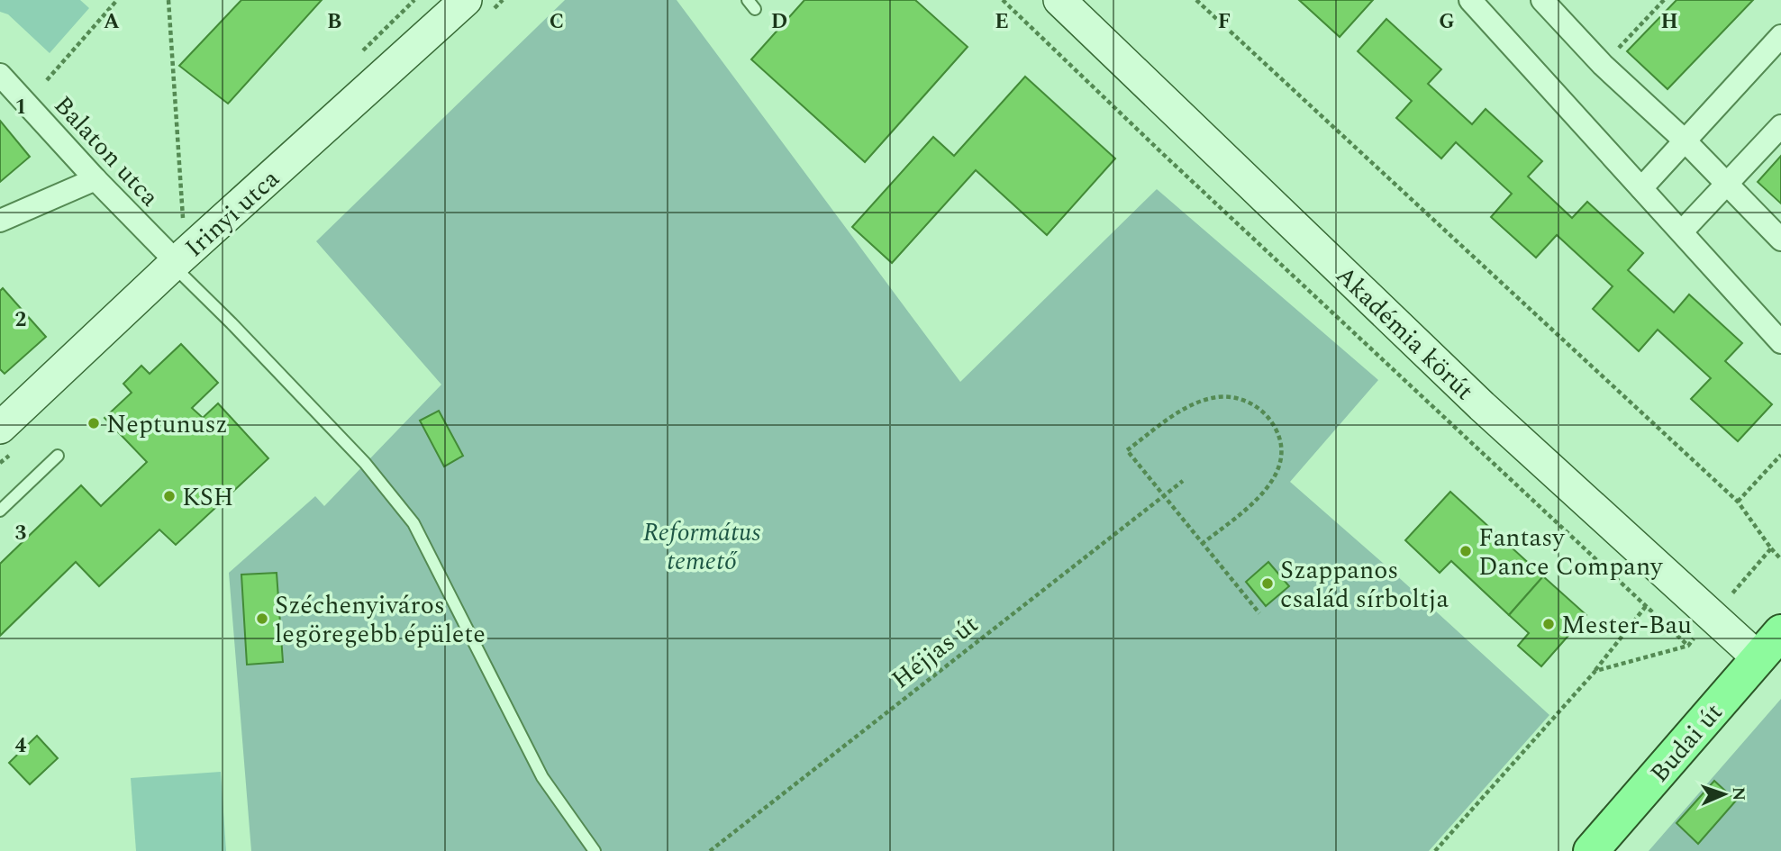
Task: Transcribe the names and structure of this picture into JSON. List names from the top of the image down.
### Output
{
  "streets": {
    "main road": ["Budai út"],
    "street": ["Balaton utca", "Irinyi utca", "Akadémia körút"],
    "path": ["Héjjas út"]
  },
  "crossings": [
    ["Balaton utca", "Irinyi utca"],
    ["Akadémia körút", "Budai út"]
  ],
  "parks": ["Református temető"],
  "places": [
    "Neptunusz",
    "KSH",
    "Fantasy Dance Company",
    "Szappanos család sírboltja",
    "Széchenyiváros legöregebb épülete",
    "Mester-Bau"
  ],
  "north": "right",
  "grid": {
    "columns": [
      "A",
      "B",
      "C",
      "D",
      "E",
      "F",
      "G",
      "H"
    ],
    "rows": [
      "1",
      "2",
      "3",
      "4"
    ]
  }
}
